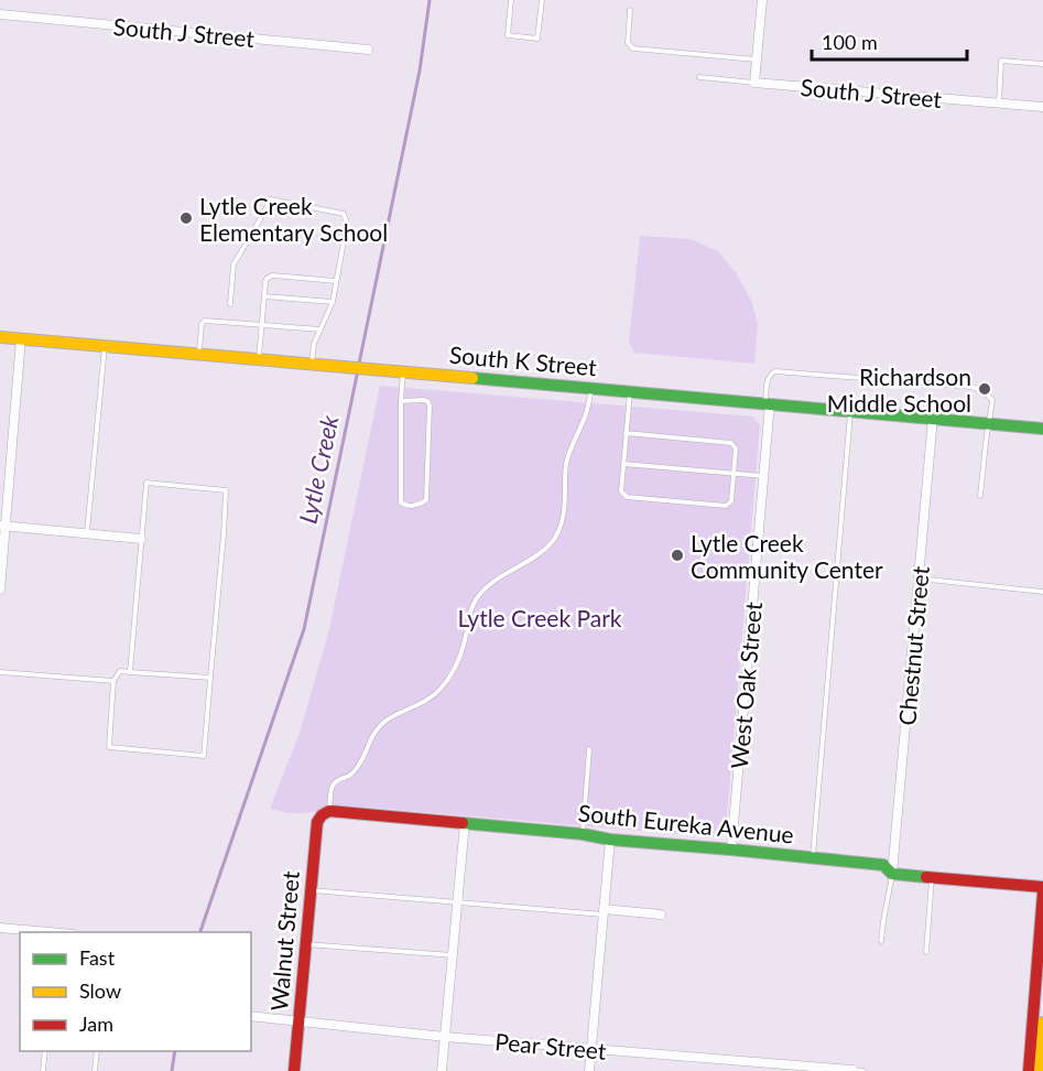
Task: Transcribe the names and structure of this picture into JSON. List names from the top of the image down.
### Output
{
  "streets": {
    "street": [
      "South J Street",
      "South K Street",
      "Chestnut Street",
      "West Oak Street",
      "South Eureka Avenue",
      "Walnut Street",
      "Pear Street"
    ]
  },
  "crossings": [
    ["South K Street", "Chestnut Street"],
    ["South K Street", "West Oak Street"],
    ["Chestnut Street", "South Eureka Avenue"],
    ["West Oak Street", "South Eureka Avenue"],
    ["South Eureka Avenue", "Walnut Street"],
    ["Walnut Street", "Pear Street"]
  ],
  "water": ["Lytle Creek"],
  "parks": ["Lytle Creek Park"],
  "places": ["Lytle Creek Elementary School", "Richardson Middle School", "Lytle Creek Community Center"],
  "legend": ["Fast", "Slow", "Jam"],
  "scale_bar": "100 m"
}
